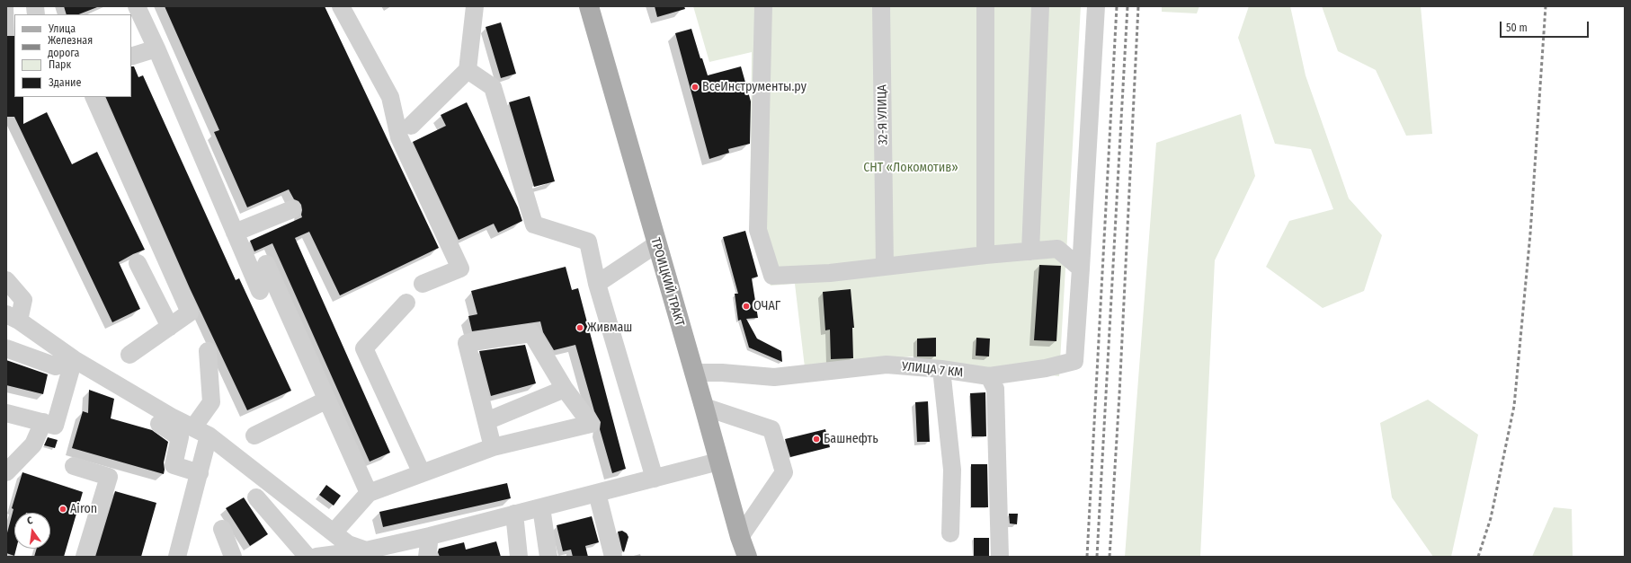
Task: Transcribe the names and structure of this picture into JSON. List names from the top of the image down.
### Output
{
  "streets": {
    "main road": ["ТРОИЦКИЙ ТРАКТ"],
    "street": ["32-Я УЛИЦА", "УЛИЦА 7 КМ"]
  },
  "crossings": [
    ["ТРОИЦКИЙ ТРАКТ", "УЛИЦА 7 КМ"]
  ],
  "parks": ["СНТ «Локомотив»"],
  "places": [
    "ВсеИнструменты.ру",
    "ОЧАГ",
    "Живмаш",
    "Башнефть",
    "Airon"
  ],
  "legend": [
    "Улица",
    "Железная дорога",
    "Парк",
    "Здание"
  ],
  "scale_bar": "50 m",
  "north": "top"
}
